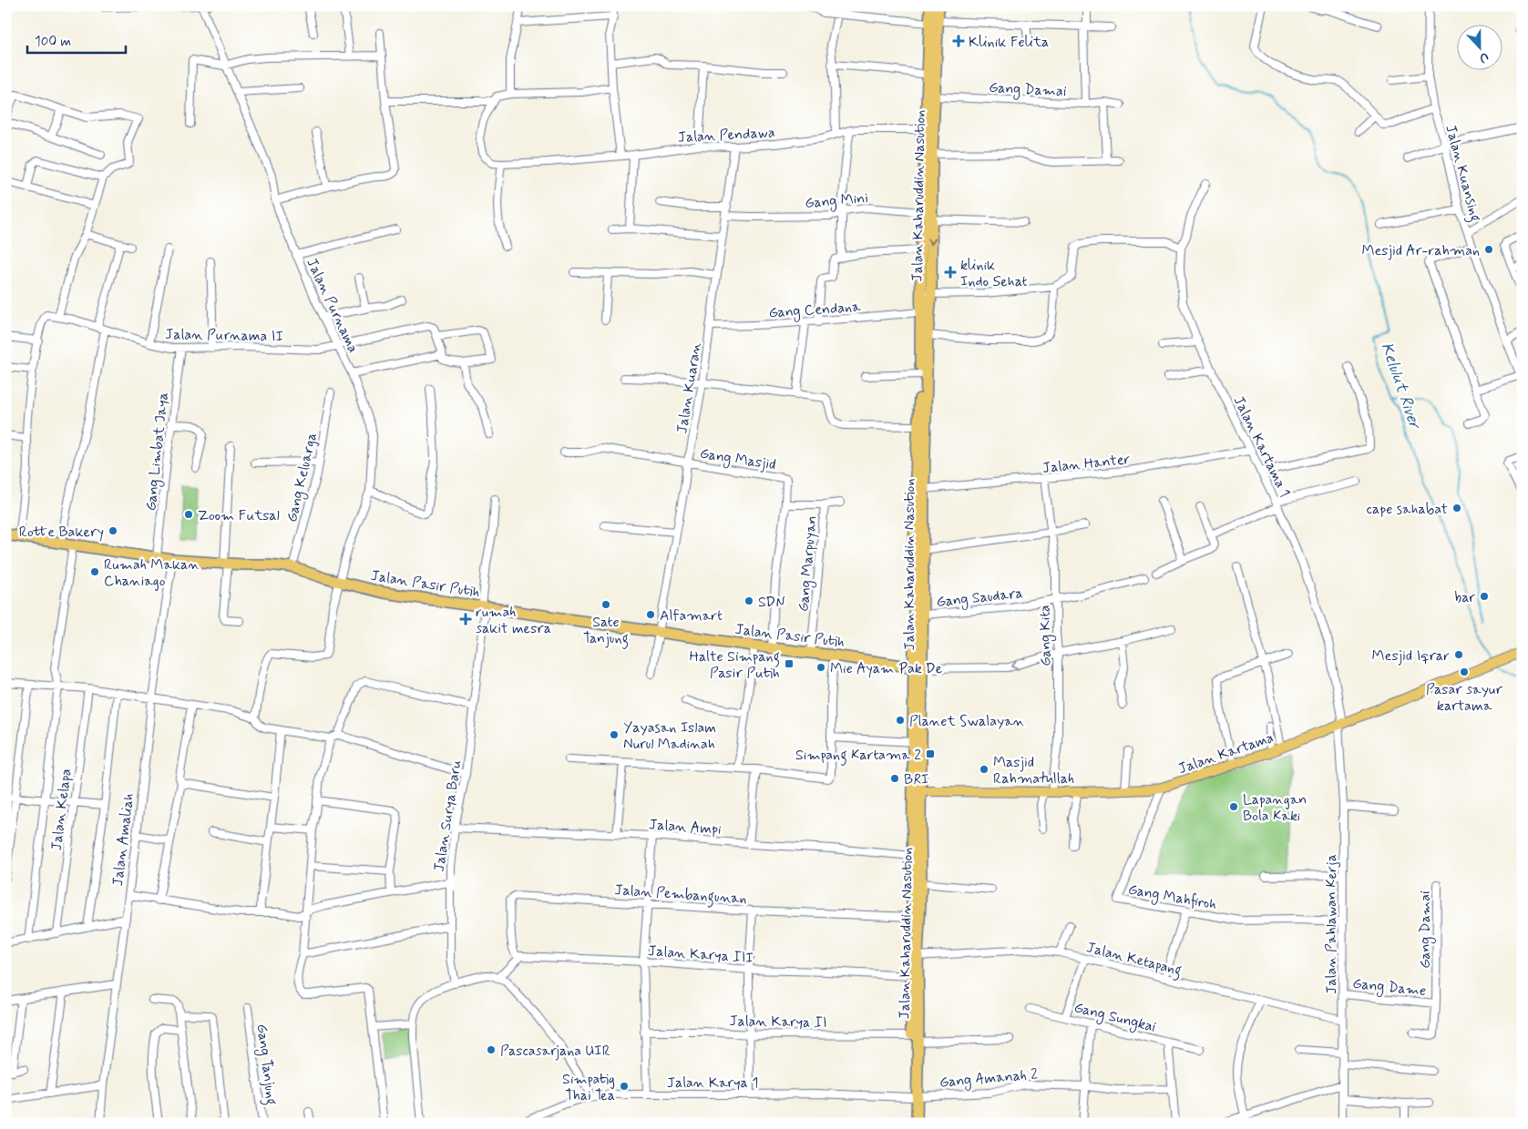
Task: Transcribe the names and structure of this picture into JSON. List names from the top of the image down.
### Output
{
  "streets": {
    "highway": ["Jalan Kaharuddin Nasution", "Jalan Pasir Putih"],
    "main road": ["Jalan Kartama"],
    "street": [
      "Gang Damai",
      "Jalan Pendawa",
      "Jalan Kuansing",
      "Gang Mini",
      "Jalan Purnama",
      "Gang Cendana",
      "Jalan Purnama II",
      "Jalan Kuaran",
      "Jalan Kartama 1",
      "Gang Limbat Jaya",
      "Gang Masjid",
      "Jalan Hanter",
      "Gang Keluarga",
      "Gang Marpuyan",
      "Gang Saudara",
      "Gang Kita",
      "Jalan Kelapa",
      "Jalan Surya Baru",
      "Jalan Ampi",
      "Jalan Amaliah",
      "Jalan Pembangunan",
      "Gang Mahfiroh",
      "Jalan Pahlawan Kerja",
      "Jalan Karya III",
      "Jalan Ketapang",
      "Gang Dame",
      "Gang Sungkai",
      "Jalan Karya II",
      "Gang Tanjung",
      "Gang Amanah 2",
      "Jalan Karya 1"
    ]
  },
  "crossings": [
    ["Gang Damai", "Jalan Kaharuddin Nasution"],
    ["Gang Damai", "Gang Dame"],
    ["Jalan Pendawa", "Jalan Kaharuddin Nasution"],
    ["Jalan Pendawa", "Jalan Kuaran"],
    ["Jalan Kaharuddin Nasution", "Gang Mini"],
    ["Jalan Kaharuddin Nasution", "Gang Cendana"],
    ["Jalan Kaharuddin Nasution", "Jalan Hanter"],
    ["Jalan Kaharuddin Nasution", "Jalan Pasir Putih"],
    ["Jalan Kaharuddin Nasution", "Gang Saudara"],
    ["Jalan Kaharuddin Nasution", "Jalan Kartama"],
    ["Jalan Kaharuddin Nasution", "Jalan Ampi"],
    ["Jalan Kaharuddin Nasution", "Jalan Pembangunan"],
    ["Jalan Kaharuddin Nasution", "Jalan Karya III"],
    ["Jalan Kaharuddin Nasution", "Jalan Ketapang"],
    ["Jalan Kaharuddin Nasution", "Jalan Karya II"],
    ["Jalan Kaharuddin Nasution", "Gang Amanah 2"],
    ["Jalan Kaharuddin Nasution", "Jalan Karya 1"],
    ["Gang Mini", "Jalan Kuaran"],
    ["Jalan Purnama", "Jalan Purnama II"],
    ["Jalan Purnama", "Jalan Pasir Putih"],
    ["Gang Cendana", "Jalan Kuaran"],
    ["Jalan Purnama II", "Gang Limbat Jaya"],
    ["Jalan Kuaran", "Gang Masjid"],
    ["Jalan Kuaran", "Jalan Pasir Putih"],
    ["Jalan Kartama 1", "Jalan Hanter"],
    ["Jalan Kartama 1", "Jalan Kartama"],
    ["Jalan Kartama 1", "Jalan Pahlawan Kerja"],
    ["Gang Limbat Jaya", "Jalan Pasir Putih"],
    ["Jalan Hanter", "Gang Kita"],
    ["Gang Keluarga", "Jalan Pasir Putih"],
    ["Gang Marpuyan", "Jalan Pasir Putih"],
    ["Jalan Pasir Putih", "Jalan Surya Baru"],
    ["Jalan Pasir Putih", "Jalan Amaliah"],
    ["Gang Saudara", "Gang Kita"],
    ["Gang Kita", "Jalan Kartama"],
    ["Jalan Kartama", "Gang Mahfiroh"],
    ["Jalan Kartama", "Jalan Pahlawan Kerja"],
    ["Jalan Surya Baru", "Jalan Ampi"],
    ["Jalan Pembangunan", "Jalan Karya III"],
    ["Gang Mahfiroh", "Jalan Pahlawan Kerja"],
    ["Jalan Pahlawan Kerja", "Jalan Ketapang"],
    ["Jalan Pahlawan Kerja", "Gang Dame"],
    ["Gang Sungkai", "Gang Amanah 2"],
    ["Gang Amanah 2", "Jalan Karya 1"]
  ],
  "water": ["Kelulut River"],
  "places": {
    "health": ["Klinik Felita", "klinik Indo Sehat", "rumah sakit mesra"],
    "other": [
      "Mesjid Ar-rahman",
      "cape sahabat",
      "Zoom Futsal",
      "Rotte Bakery",
      "Rumah Makan Chaniago",
      "bar",
      "SDN",
      "Sate Tanjung",
      "Alfamart",
      "Mesjid Iqrar",
      "Mie Ayam Pak De",
      "Pasar sayur kartama",
      "Planet Swalayan",
      "Yayasan Islam Nurul Madinah",
      "Masjid Rahmatullah",
      "BRI",
      "Lapangan Bola Kaki",
      "Pascasarjana UIR",
      "Simpatig Thai Tea"
    ],
    "transit": ["Halte Simpang Pasir Putih", "Simpang Kartama 2"]
  },
  "scale_bar": "100 m",
  "north": "bottom"
}
